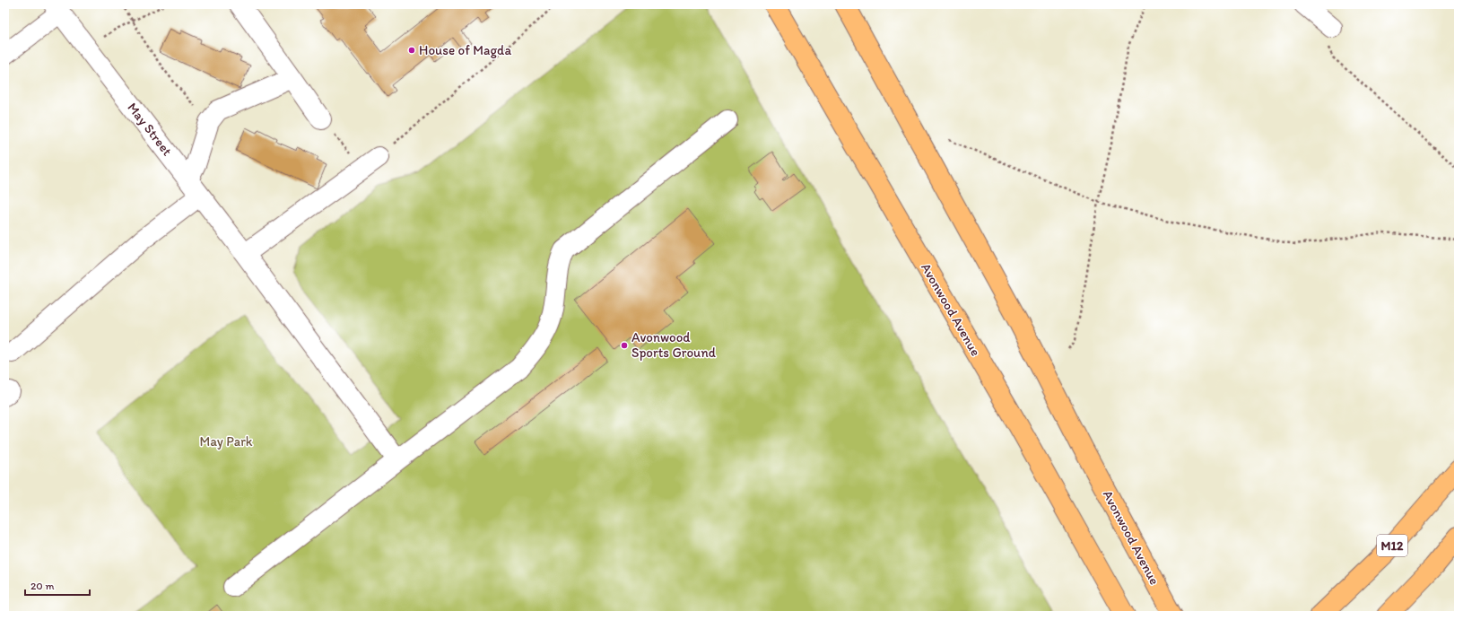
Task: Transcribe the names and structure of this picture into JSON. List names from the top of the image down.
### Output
{
  "streets": {
    "main road": ["Avonwood Avenue", "M12"],
    "street": ["May Street"]
  },
  "parks": ["May Park"],
  "places": ["House of Magda", "Avonwood Sports Ground"],
  "scale_bar": "20 m"
}
